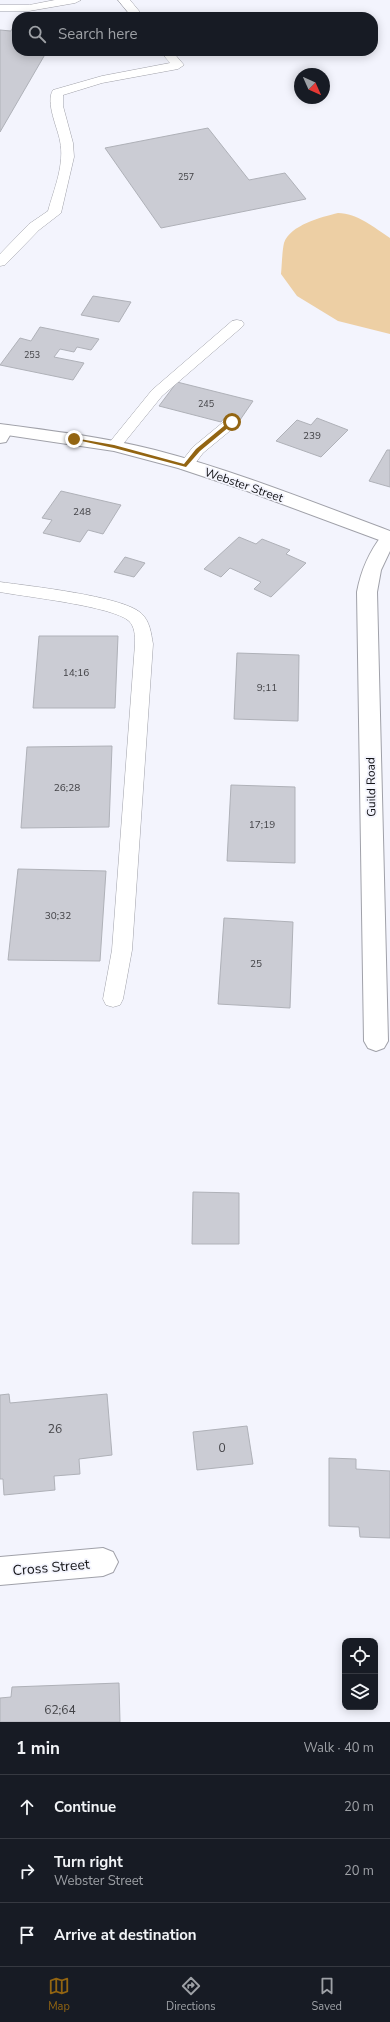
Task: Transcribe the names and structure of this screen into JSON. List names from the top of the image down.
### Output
{
  "streets": {
    "street": ["Webster Street", "Guild Road", "Cross Street"]
  },
  "crossings": [
    ["Webster Street", "Guild Road"]
  ],
  "house_numbers": [
    "257",
    "253",
    "245",
    "239",
    "248",
    "14;16",
    "9;11",
    "26;28",
    "17;19",
    "30;32",
    "25",
    "26",
    "0",
    "62;64"
  ],
  "north": "bottom right",
  "page": {
    "search": "Search here",
    "heading": ["1 min", "Walk · 40 m"],
    "list": [
      ["Continue", "20 m"],
      ["Turn right", "Webster Street", "20 m"],
      "Arrive at destination"
    ],
    "nav": ["Map", "Directions", "Saved"]
  }
}
